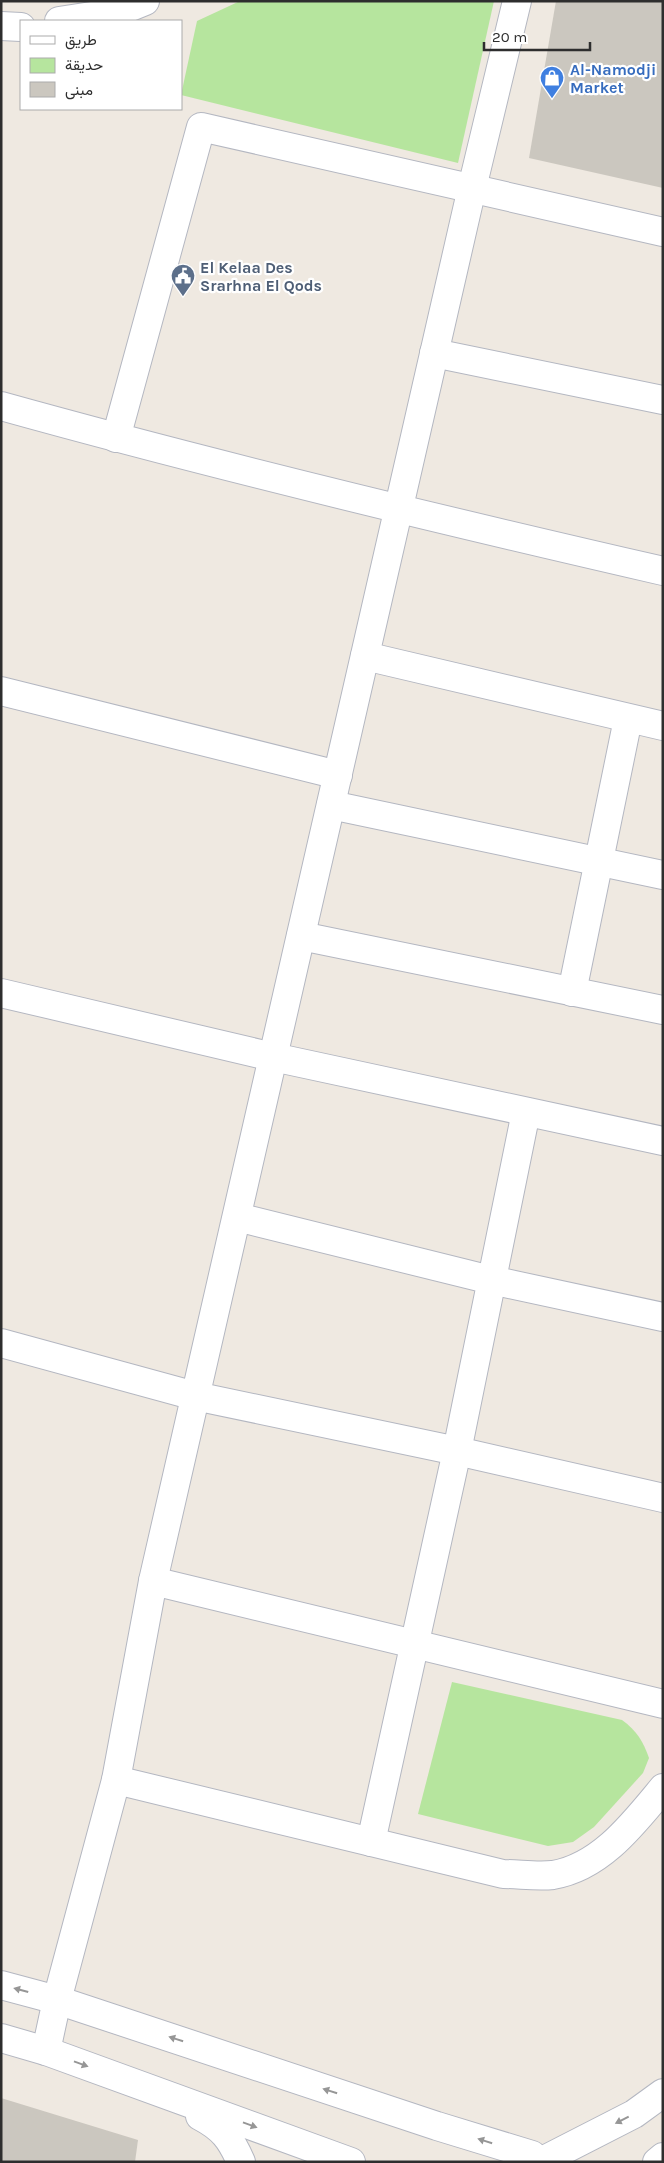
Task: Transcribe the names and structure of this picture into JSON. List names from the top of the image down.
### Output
{
  "places": {
    "shop": ["Al-Namodji Market"],
    "public building": ["El Kelaa Des Srarhna El Qods"]
  },
  "legend": ["طريق", "حديقة", "مبنى"],
  "scale_bar": "20 m"
}
